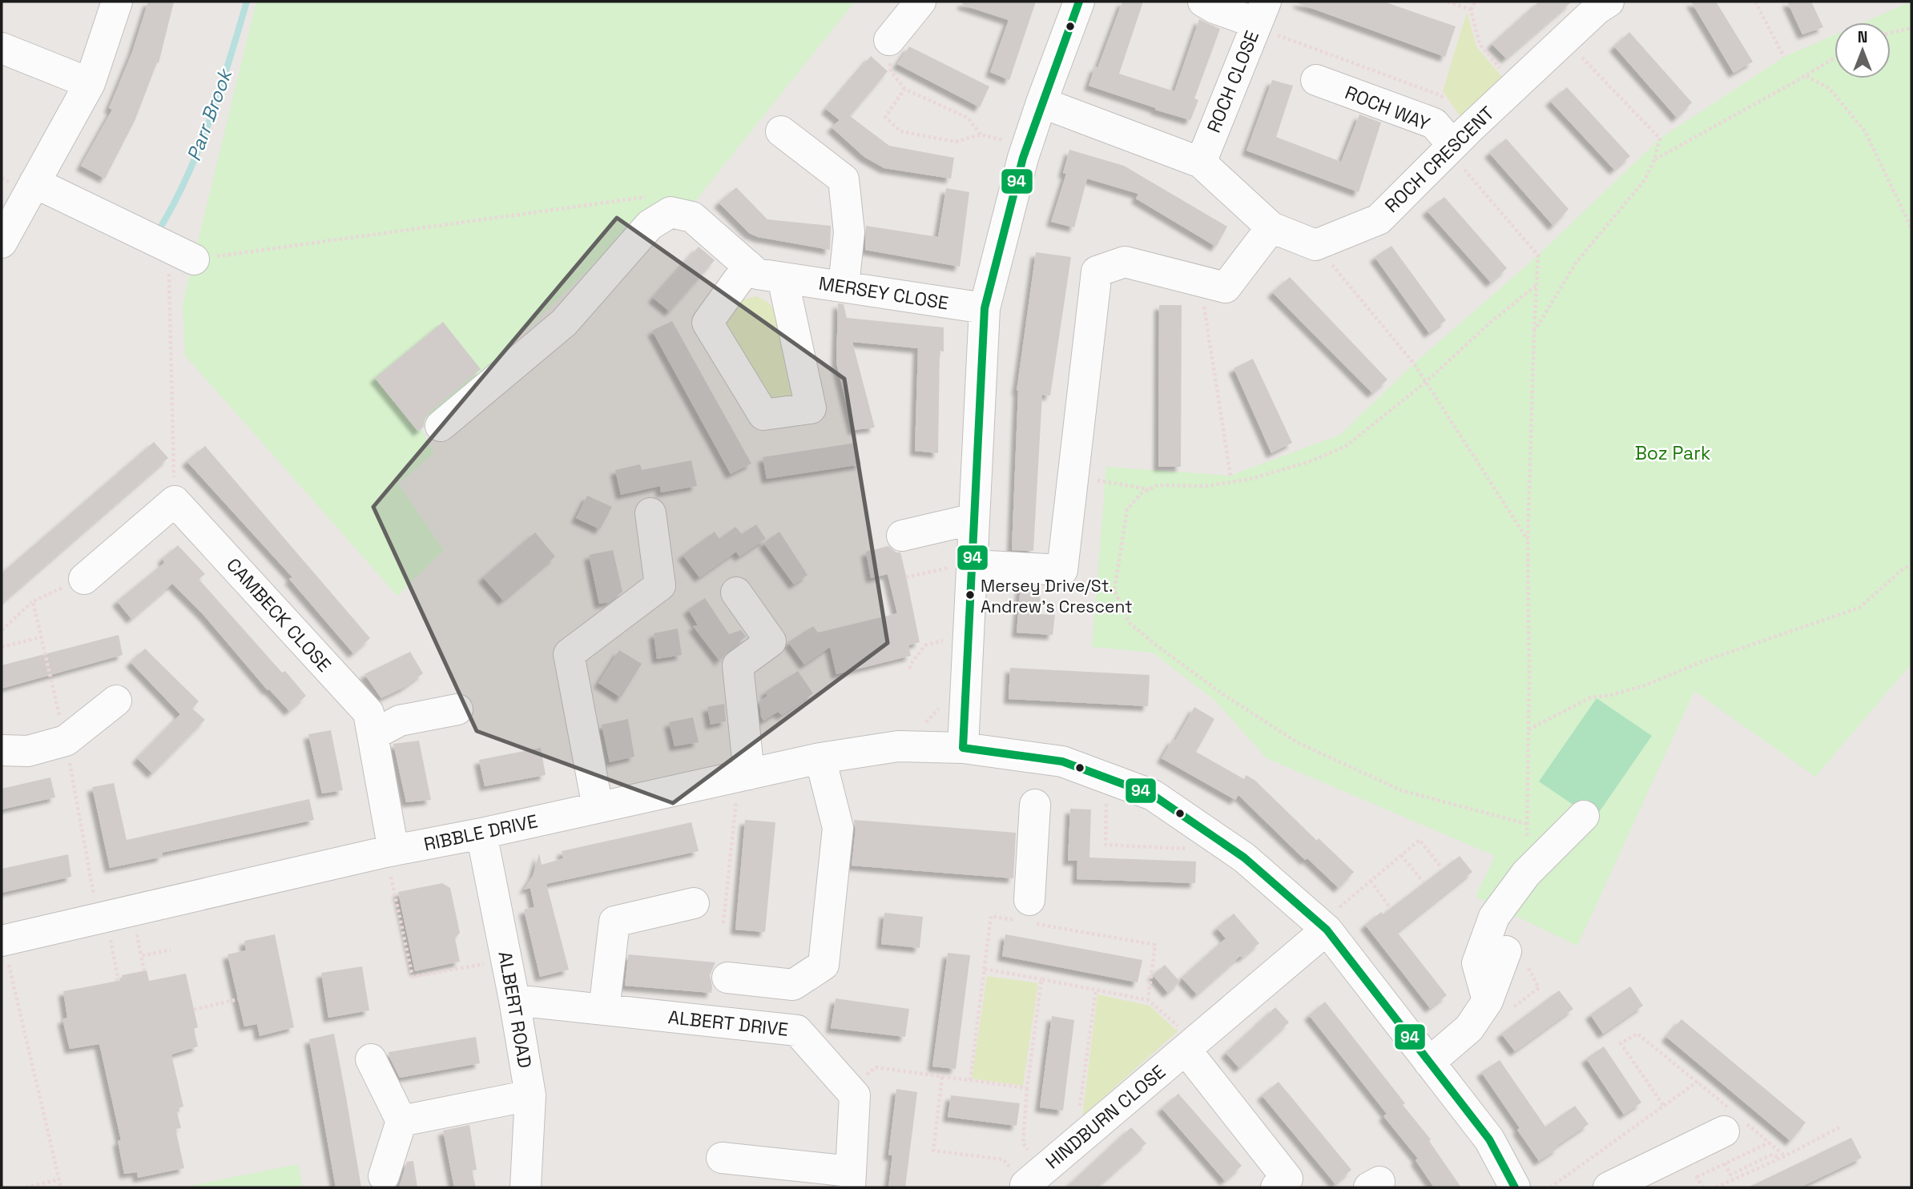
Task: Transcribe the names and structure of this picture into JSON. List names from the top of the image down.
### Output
{
  "streets": {
    "street": [
      "ROCH CLOSE",
      "ROCH WAY",
      "ROCH CRESCENT",
      "MERSEY CLOSE",
      "CAMBECK CLOSE",
      "RIBBLE DRIVE",
      "ALBERT ROAD",
      "ALBERT DRIVE",
      "HINDBURN CLOSE"
    ]
  },
  "crossings": [
    ["ROCH WAY", "ROCH CRESCENT"],
    ["CAMBECK CLOSE", "RIBBLE DRIVE"],
    ["RIBBLE DRIVE", "ALBERT ROAD"],
    ["RIBBLE DRIVE", "HINDBURN CLOSE"],
    ["ALBERT ROAD", "ALBERT DRIVE"]
  ],
  "water": ["Parr Brook"],
  "parks": ["Boz Park"],
  "places": ["Mersey Drive/St. Andrew's Crescent"],
  "lines": ["transit line 94"],
  "north": "top"
}
